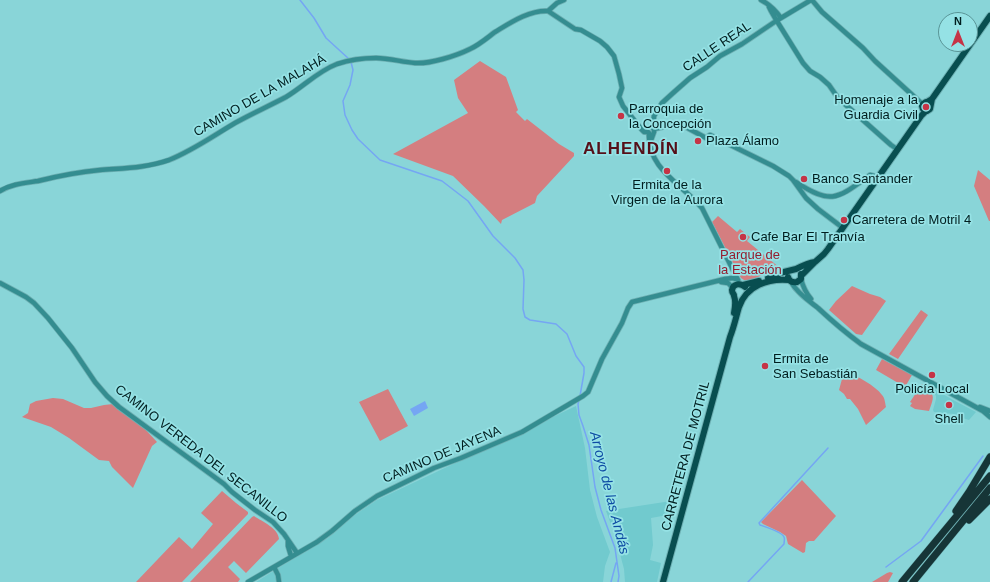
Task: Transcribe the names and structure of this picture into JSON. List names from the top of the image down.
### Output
{
  "streets": {
    "main road": ["CARRETERA DE MOTRIL"],
    "street": [
      "CALLE REAL",
      "CAMINO DE LA MALAHÁ",
      "CAMINO VEREDA DEL SECANILLO",
      "CAMINO DE JAYENA"
    ]
  },
  "crossings": [
    ["CAMINO VEREDA DEL SECANILLO", "CAMINO DE JAYENA"]
  ],
  "districts": ["ALHENDÍN"],
  "water": ["Arroyo de las Andás"],
  "parks": ["Parque de la Estación"],
  "places": [
    "Homenaje a la Guardia Civil",
    "Parroquia de la Concepción",
    "Plaza Álamo",
    "Ermita de la Virgen de la Aurora",
    "Banco Santander",
    "Carretera de Motril 4",
    "Cafe Bar El Tranvía",
    "Ermita de San Sebastián",
    "Policía Local",
    "Shell"
  ],
  "north": "top"
}
